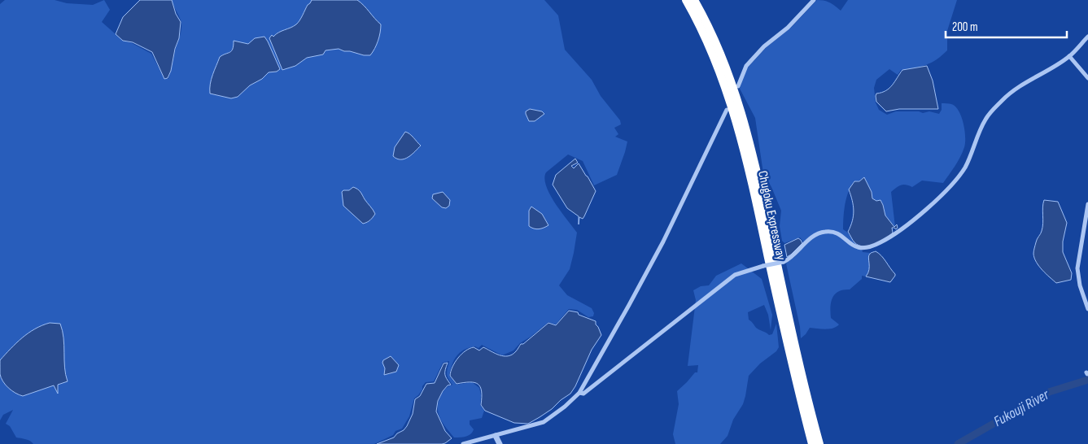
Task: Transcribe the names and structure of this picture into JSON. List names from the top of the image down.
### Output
{
  "streets": {
    "highway": ["Chugoku Expressway"]
  },
  "water": ["Fukouji River"],
  "scale_bar": "200 m"
}
